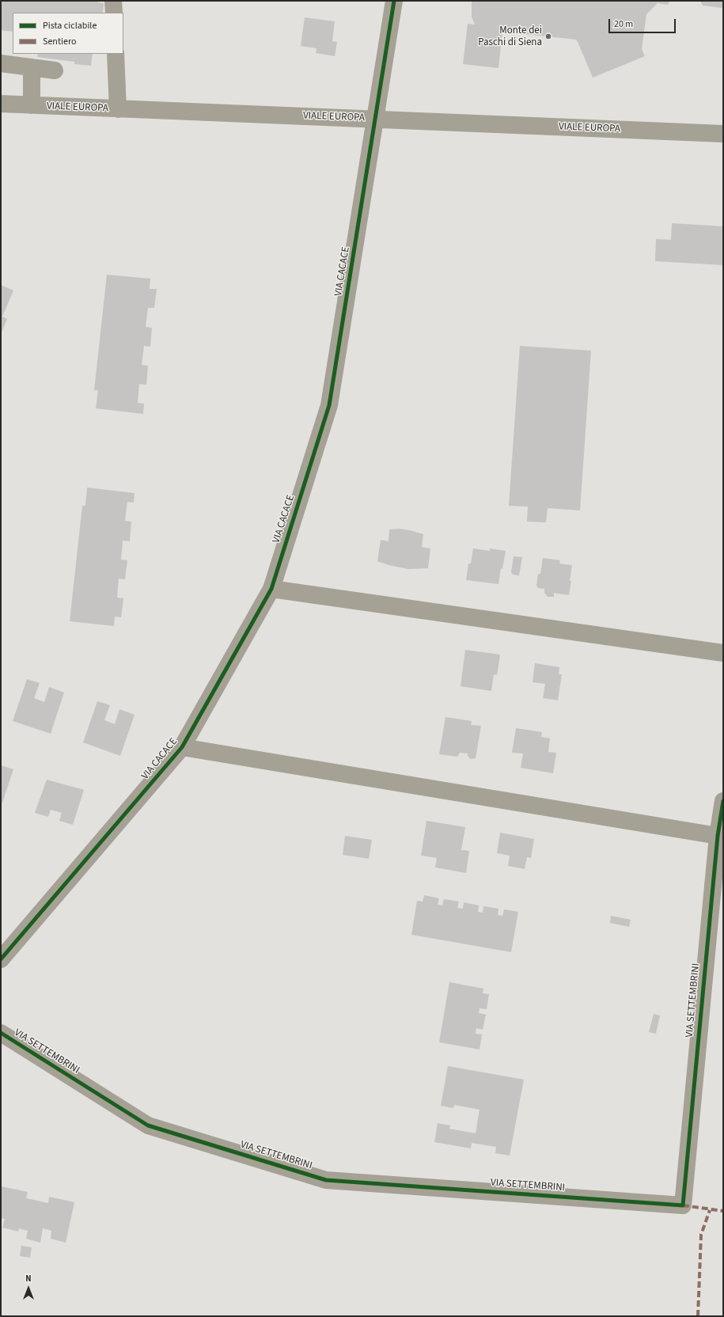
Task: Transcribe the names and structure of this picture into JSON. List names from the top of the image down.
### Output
{
  "streets": {
    "street": ["VIALE EUROPA", "VIA CACACE", "VIA SETTEMBRINI"]
  },
  "crossings": [
    ["VIALE EUROPA", "VIA CACACE"]
  ],
  "places": ["Monte dei Paschi di Siena"],
  "legend": ["Pista ciclabile", "Sentiero"],
  "scale_bar": "20 m",
  "north": "top"
}
